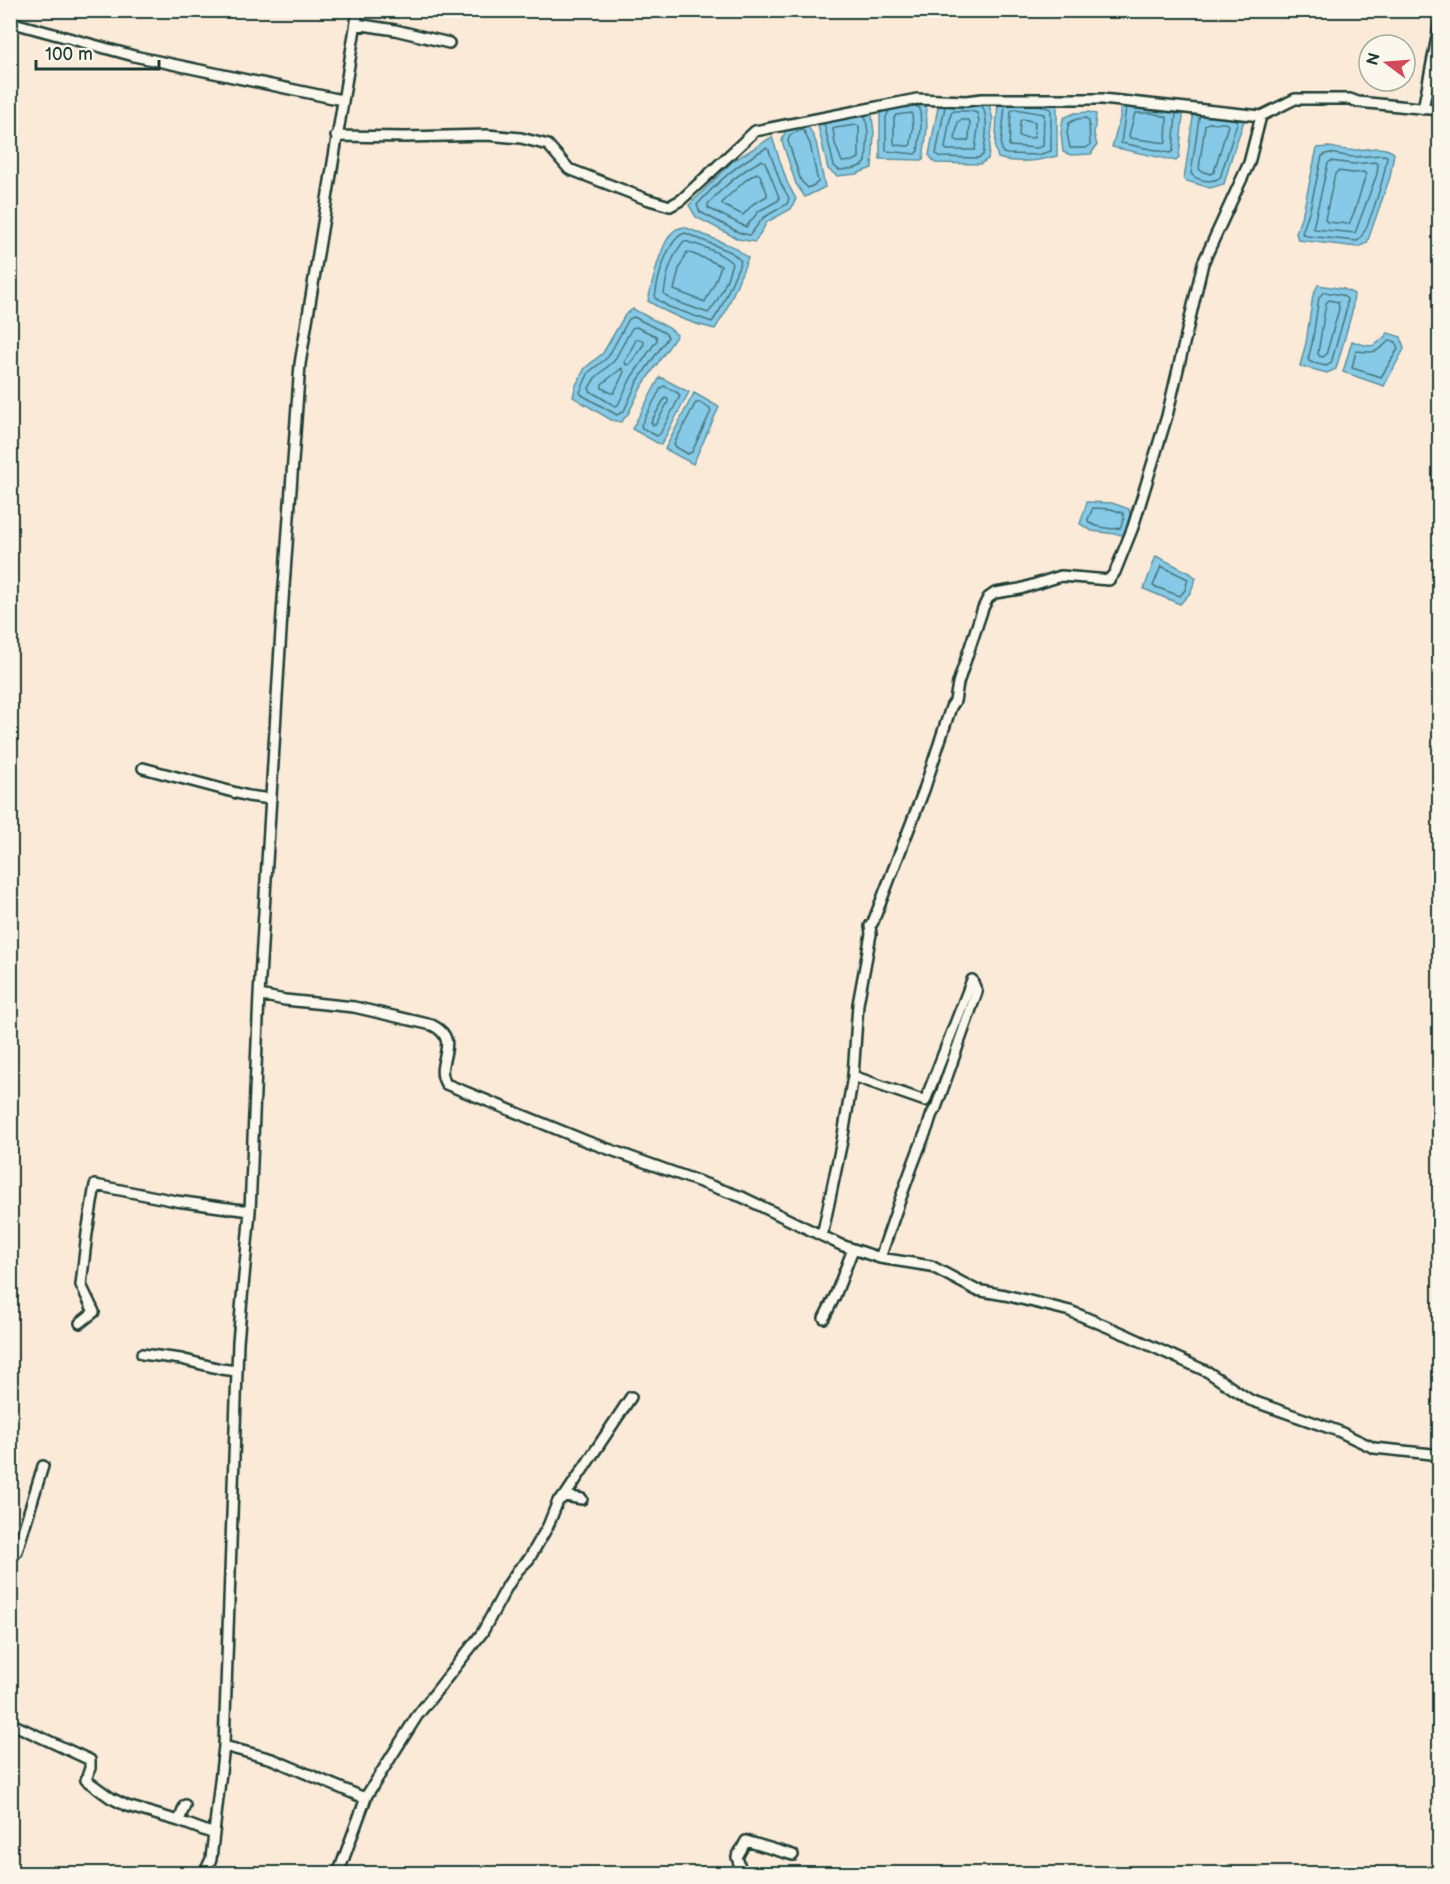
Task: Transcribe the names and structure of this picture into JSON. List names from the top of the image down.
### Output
{
  "scale_bar": "100 m",
  "north": "left"
}
